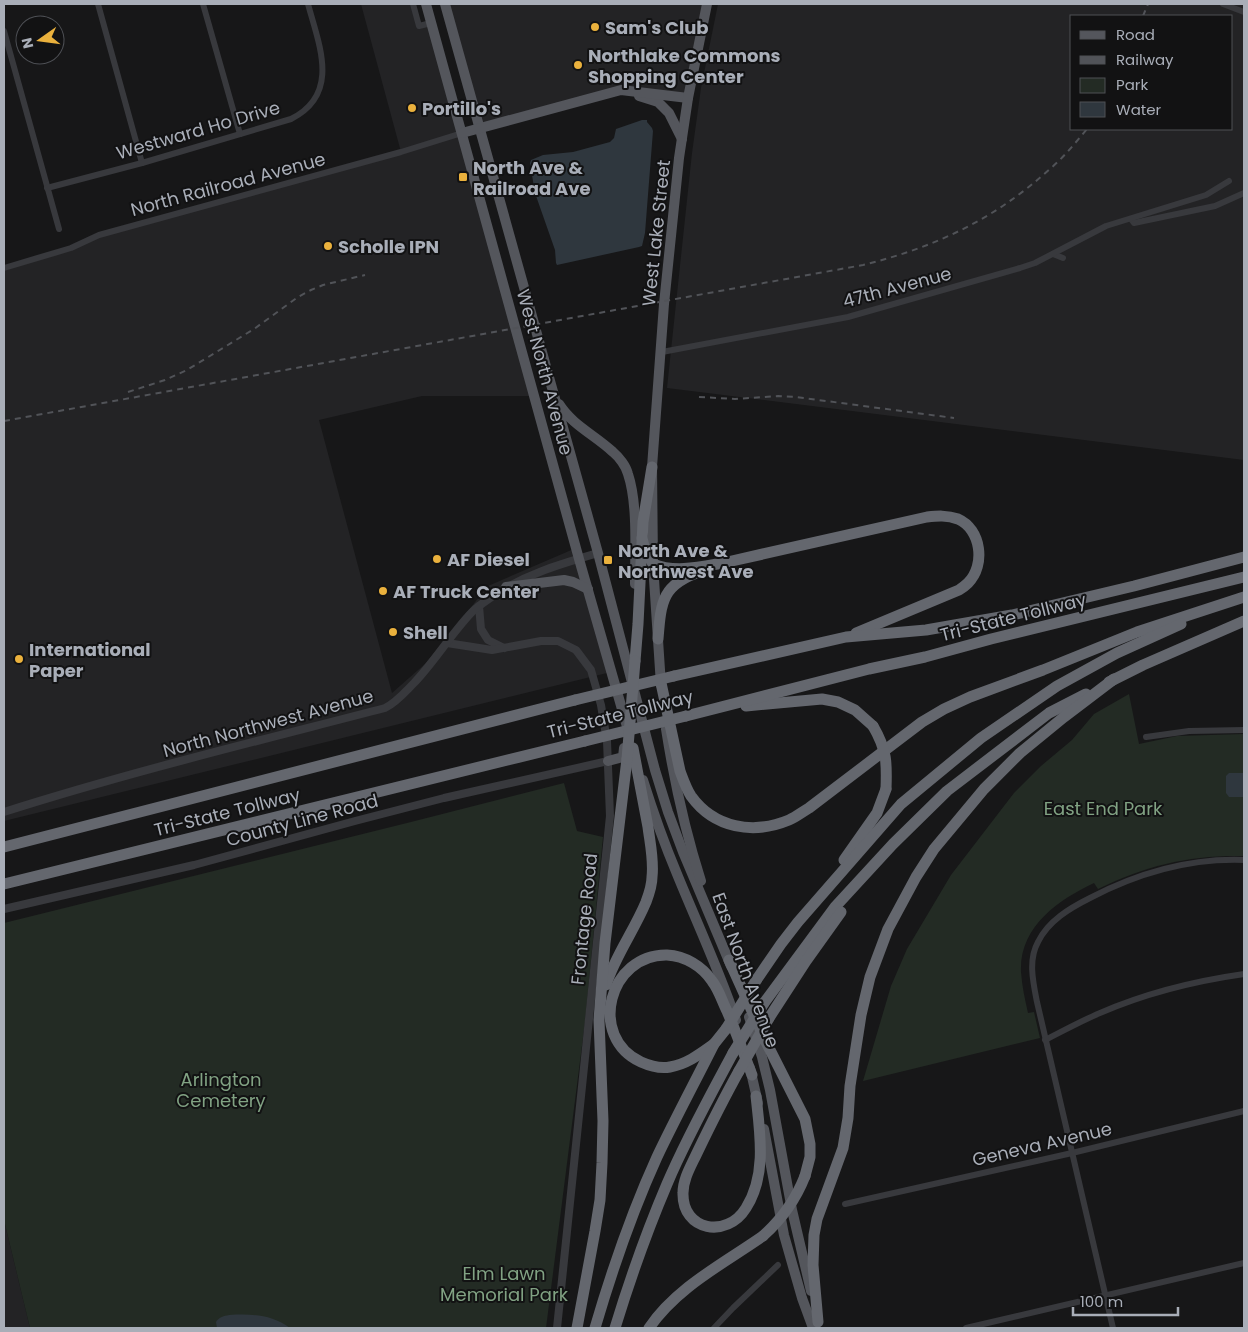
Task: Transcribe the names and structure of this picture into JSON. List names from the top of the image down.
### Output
{
  "streets": {
    "highway": ["Tri-State Tollway"],
    "main road": ["West Lake Street", "West North Avenue", "East North Avenue"],
    "street": [
      "Westward Ho Drive",
      "North Railroad Avenue",
      "47th Avenue",
      "North Northwest Avenue",
      "County Line Road",
      "Frontage Road",
      "Geneva Avenue"
    ]
  },
  "crossings": [
    ["North Railroad Avenue", "West North Avenue"],
    ["West Lake Street", "47th Avenue"],
    ["West Lake Street", "East North Avenue"],
    ["West North Avenue", "North Northwest Avenue"],
    ["West North Avenue", "East North Avenue"],
    ["North Northwest Avenue", "Frontage Road"],
    ["County Line Road", "Frontage Road"]
  ],
  "parks": ["East End Park", "Arlington Cemetery", "Elm Lawn Memorial Park"],
  "places": {
    "other": [
      "Sam's Club",
      "Northlake Commons Shopping Center",
      "Portillo's",
      "Scholle IPN",
      "AF Diesel",
      "AF Truck Center",
      "Shell",
      "International Paper"
    ],
    "transit": ["North Ave & Railroad Ave", "North Ave & Northwest Ave"]
  },
  "legend": [
    "Road",
    "Railway",
    "Park",
    "Water"
  ],
  "scale_bar": "100 m",
  "north": "left"
}
